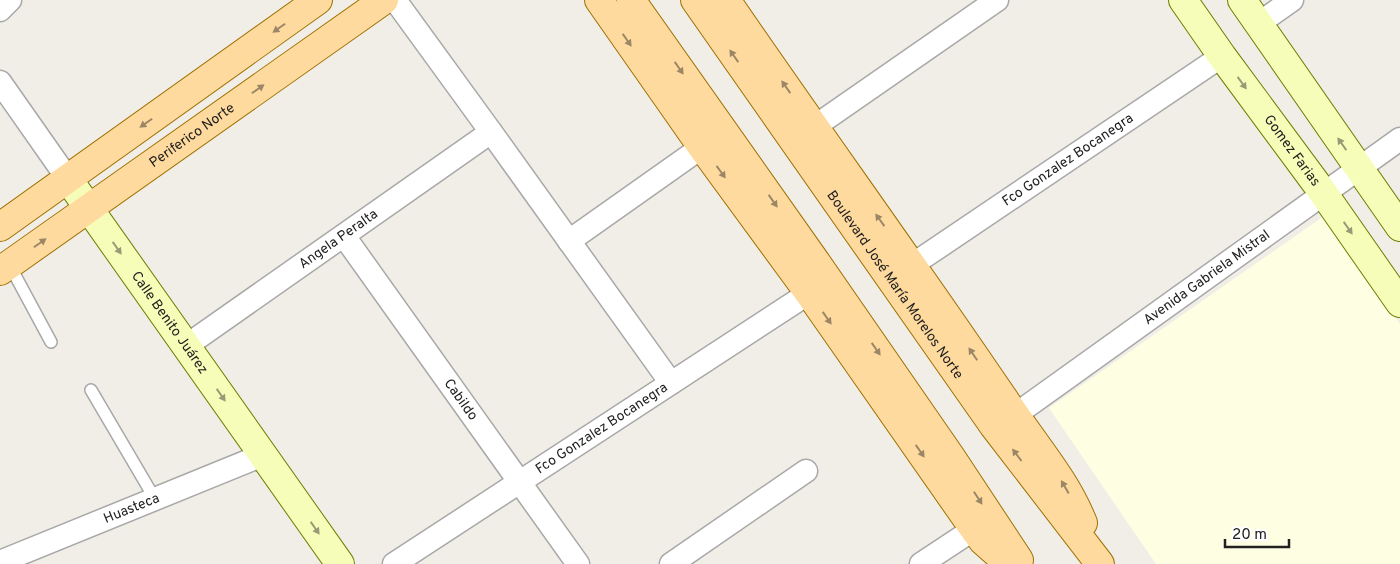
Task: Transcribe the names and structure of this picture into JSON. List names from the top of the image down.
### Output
{
  "streets": {
    "main road": ["Periferico Norte", "Boulevard José María Morelos Norte"],
    "street": [
      "Gomez Farias",
      "Fco Gonzalez Bocanegra",
      "Angela Peralta",
      "Avenida Gabriela Mistral",
      "Calle Benito Juárez",
      "Cabildo",
      "Huasteca"
    ]
  },
  "crossings": [
    ["Periferico Norte", "Calle Benito Juárez"],
    ["Gomez Farias", "Fco Gonzalez Bocanegra"],
    ["Gomez Farias", "Avenida Gabriela Mistral"],
    ["Fco Gonzalez Bocanegra", "Cabildo"],
    ["Angela Peralta", "Calle Benito Juárez"],
    ["Angela Peralta", "Cabildo"],
    ["Avenida Gabriela Mistral", "Boulevard José María Morelos Norte"],
    ["Calle Benito Juárez", "Huasteca"]
  ],
  "one_way": ["Calle Benito Juárez"],
  "scale_bar": "20 m"
}
